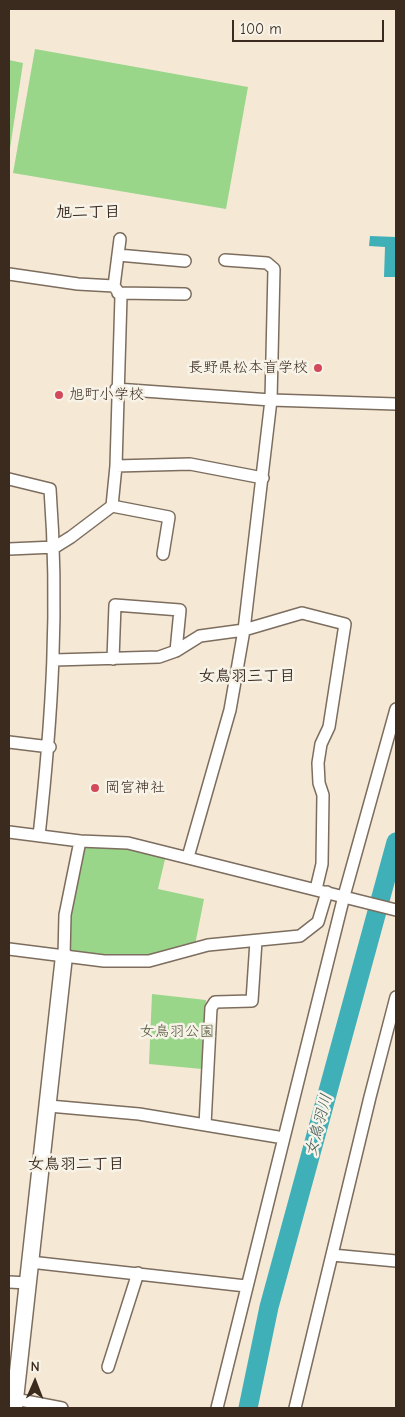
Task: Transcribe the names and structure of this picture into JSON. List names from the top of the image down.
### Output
{
  "districts": ["旭二丁目", "女鳥羽三丁目", "女鳥羽二丁目"],
  "water": ["女鳥羽川"],
  "parks": ["女鳥羽公園"],
  "places": ["長野県松本盲学校", "旭町小学校", "岡宮神社"],
  "scale_bar": "100 m",
  "north": "top"
}
